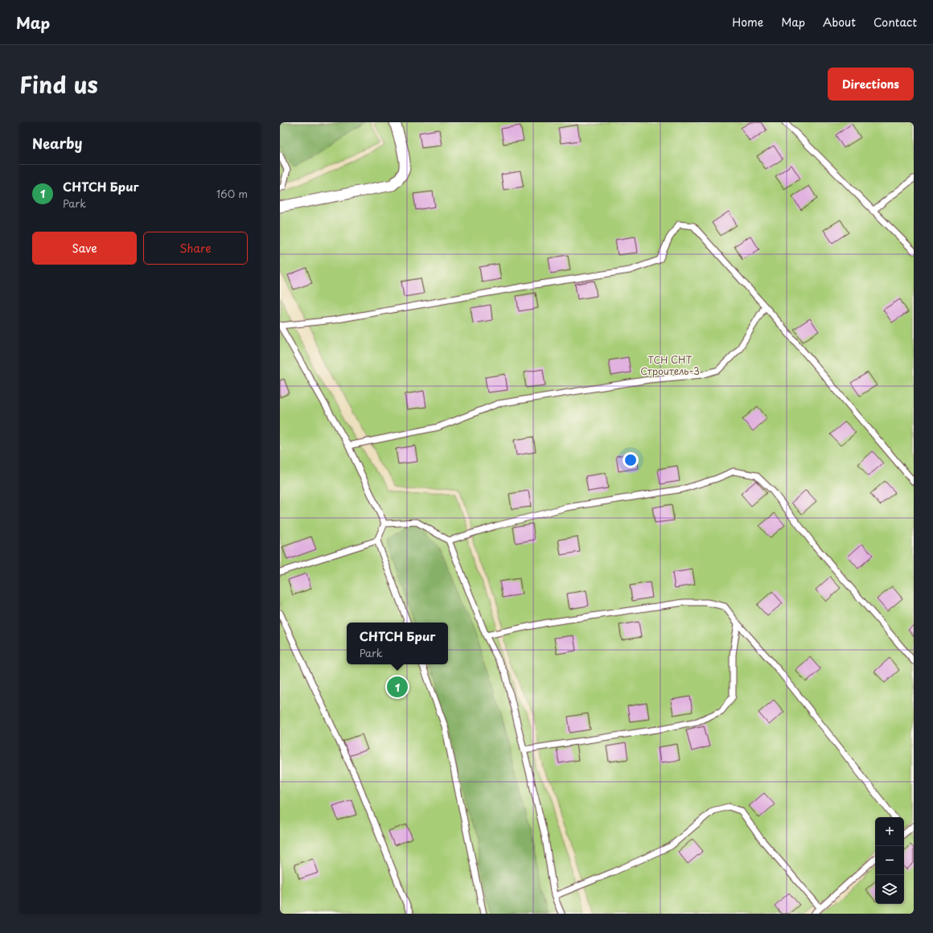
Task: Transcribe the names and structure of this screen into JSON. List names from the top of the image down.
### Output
{
  "parks": ["ТСН СНТ Строитель-3"],
  "page": {
    "header": "Map",
    "nav": [
      "Home",
      "Map",
      "About",
      "Contact"
    ],
    "title": "Find us",
    "buttons": [
      "Directions",
      ["Save", "Share"]
    ],
    "heading": "Nearby",
    "list": [
      {
        "mark": "1",
        "name": "СНТСН Бриг",
        "note": "Park",
        "value": "160 m"
      }
    ],
    "popup": ["СНТСН Бриг", "Park"],
    "pins": "1",
    "map_buttons": ["+", "−"]
  }
}
